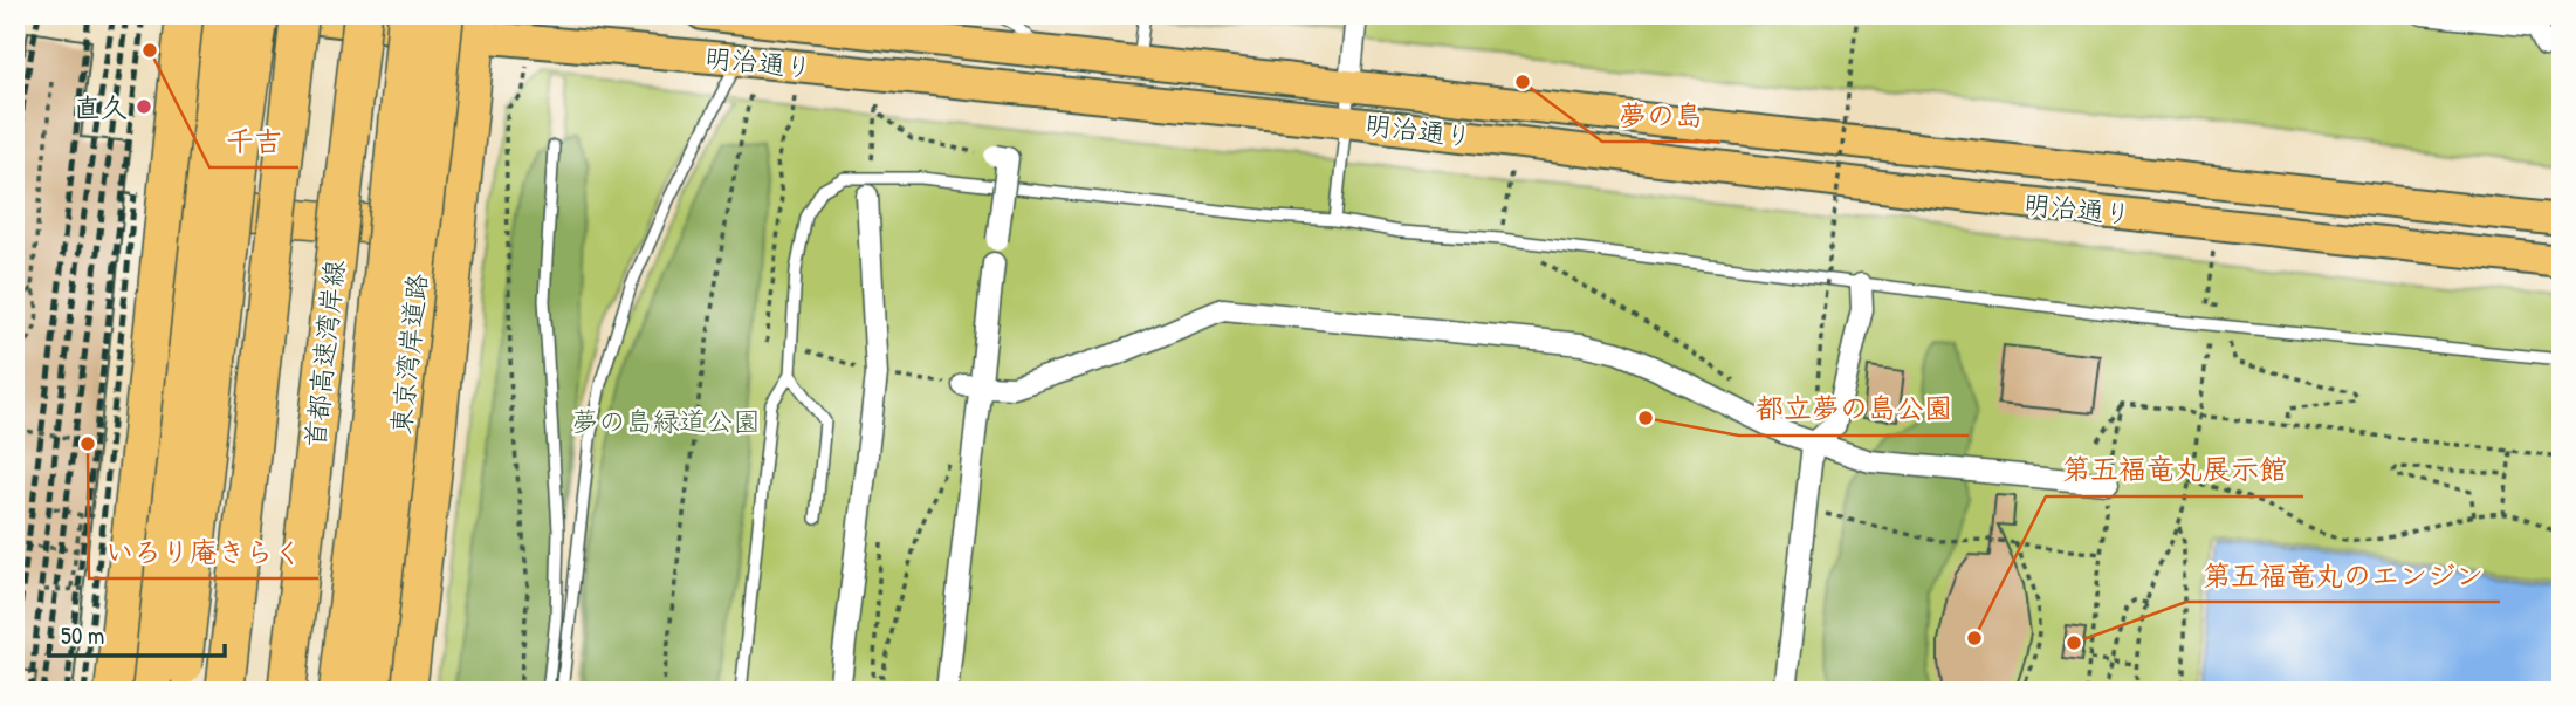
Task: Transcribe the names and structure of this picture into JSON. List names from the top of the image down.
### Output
{
  "streets": {
    "highway": ["首都高速湾岸線", "東京湾岸道路"],
    "main road": ["明治通り"]
  },
  "parks": ["夢の島緑道公園"],
  "places": [
    "千吉",
    "夢の島",
    "直久",
    "都立夢の島公園",
    "いろり庵きらく",
    "第五福竜丸展示館",
    "第五福竜丸のエンジン"
  ],
  "scale_bar": "50 m"
}
